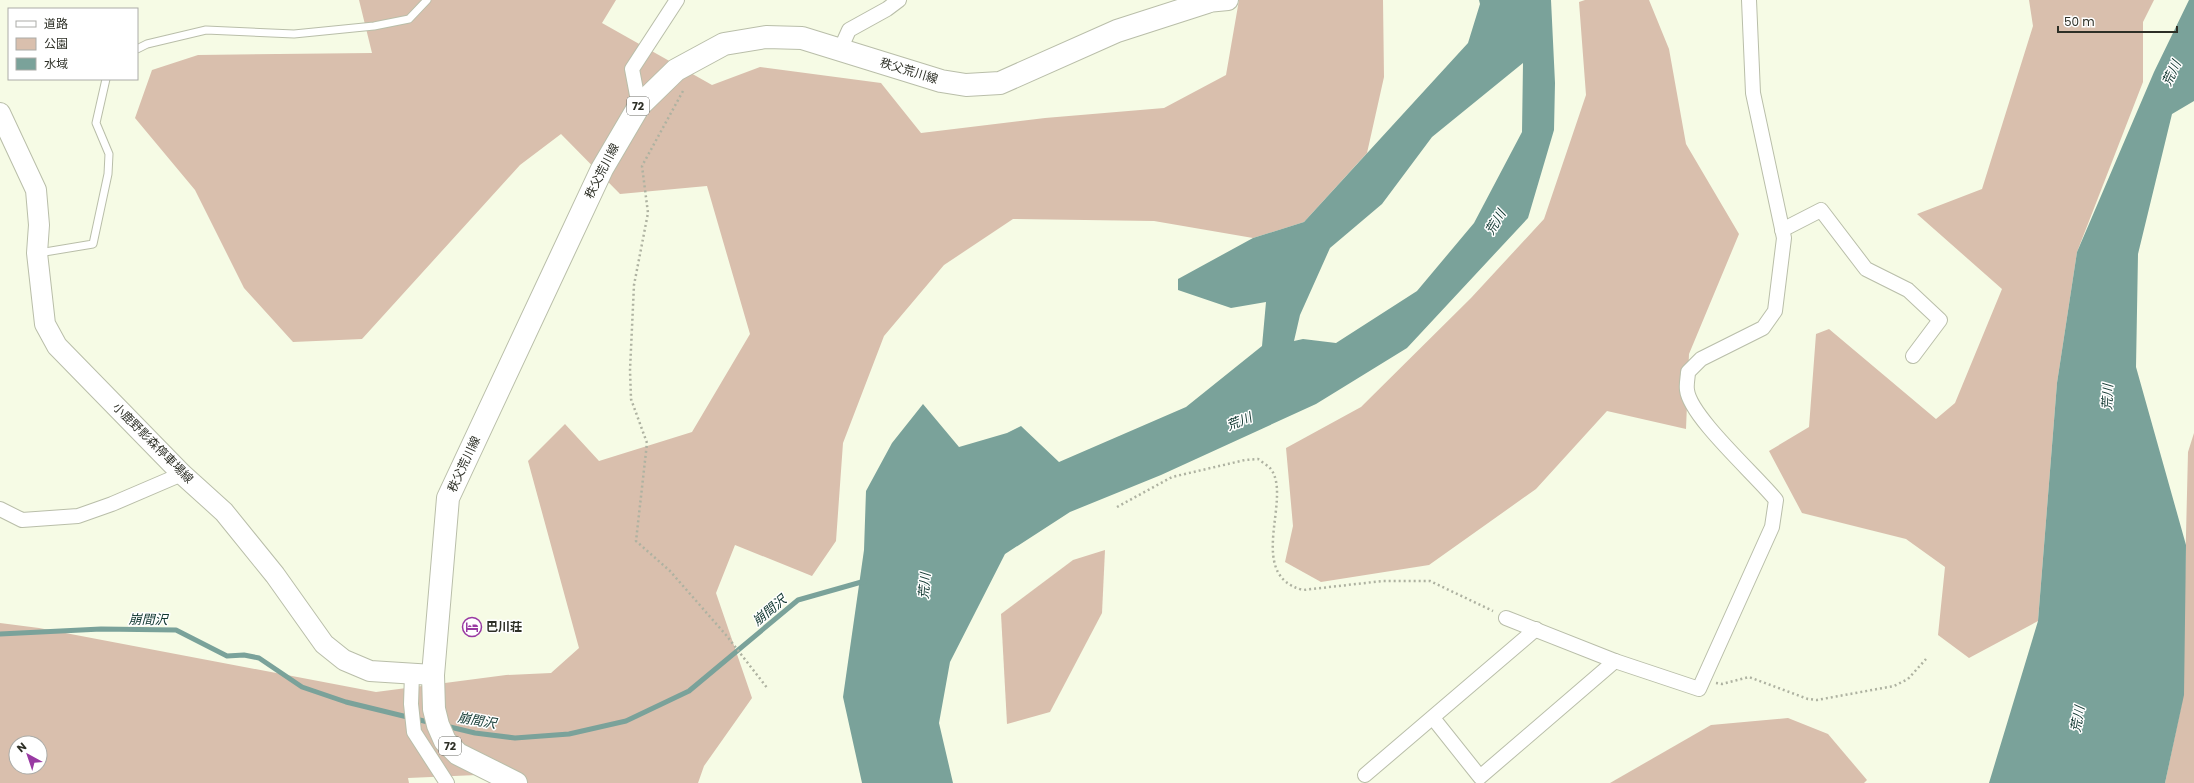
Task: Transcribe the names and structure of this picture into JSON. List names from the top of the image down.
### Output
{
  "streets": {
    "main road": ["秩父荒川線", "72", "小鹿野影森停車場線"]
  },
  "crossings": [
    ["秩父荒川線", "小鹿野影森停車場線"]
  ],
  "water": ["荒川", "崩間沢"],
  "places": {
    "hotel": ["巴川荘"]
  },
  "legend": ["道路", "公園", "水域"],
  "scale_bar": "50 m",
  "north": "top left"
}
